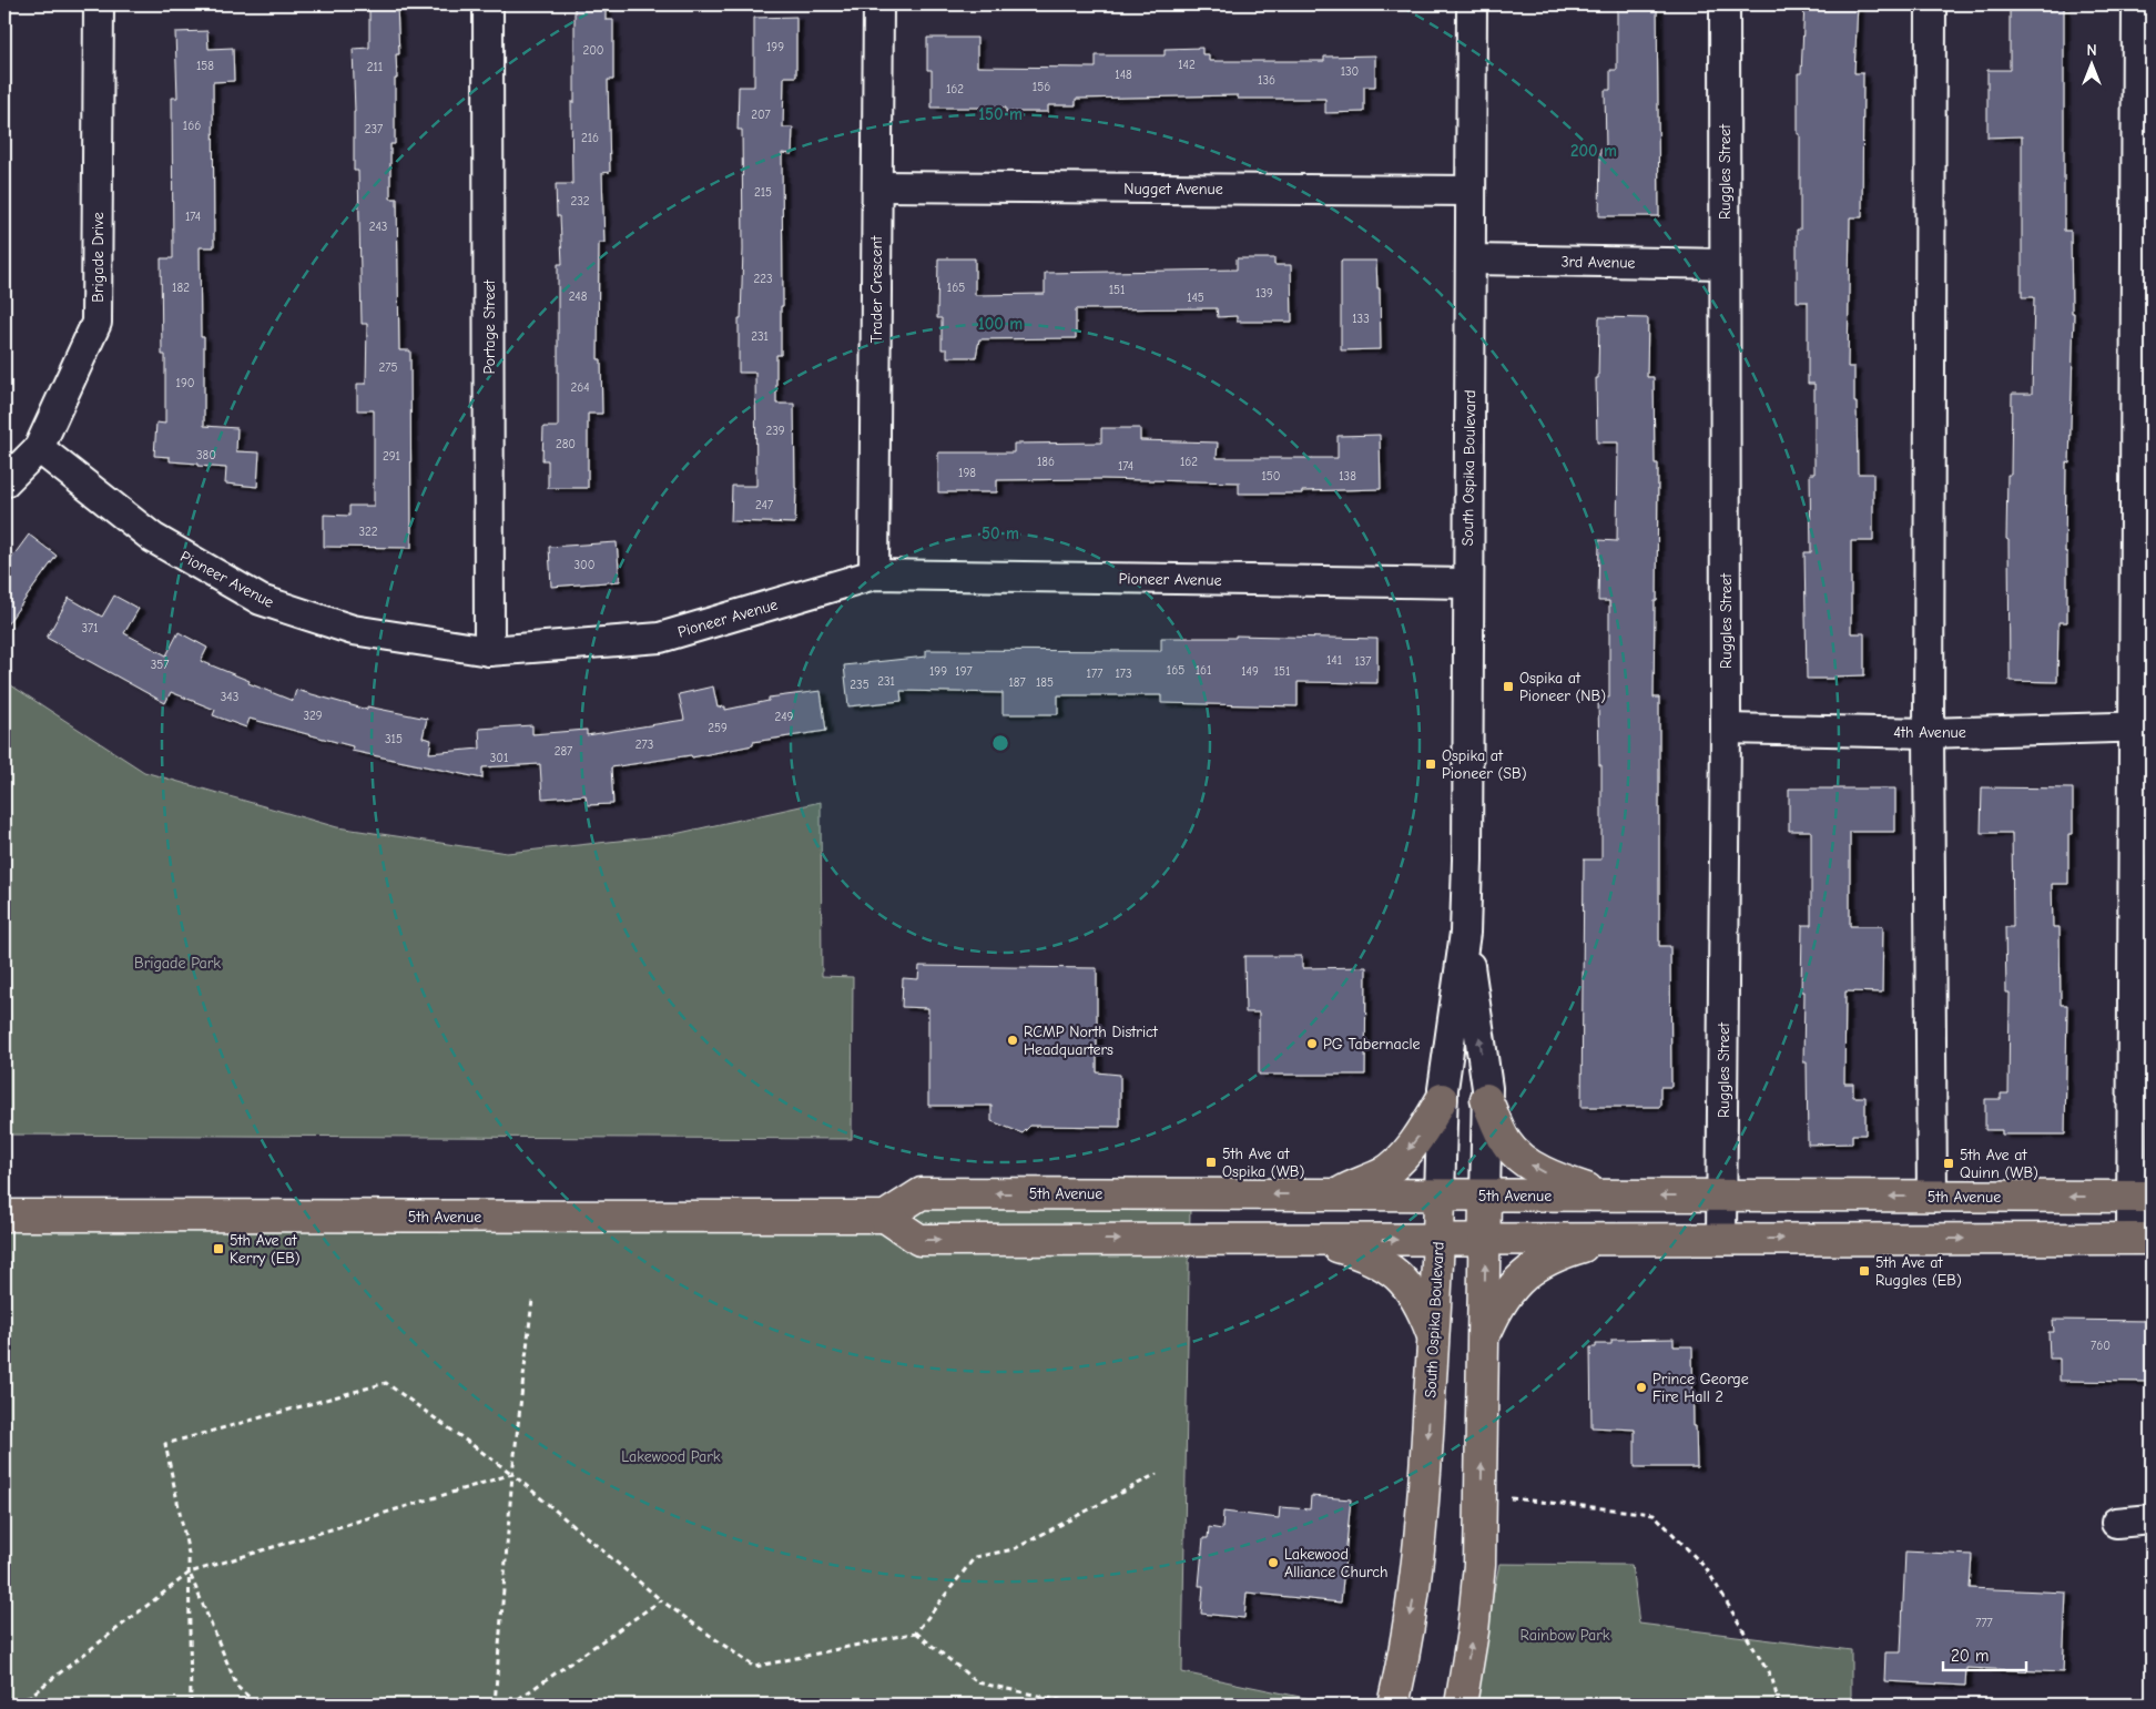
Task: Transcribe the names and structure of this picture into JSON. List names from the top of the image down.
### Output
{
  "streets": {
    "main road": ["South Ospika Boulevard", "5th Avenue"],
    "street": [
      "Ruggles Street",
      "Nugget Avenue",
      "Brigade Drive",
      "3rd Avenue",
      "Trader Crescent",
      "Portage Street",
      "Pioneer Avenue",
      "4th Avenue"
    ]
  },
  "crossings": [
    ["Ruggles Street", "3rd Avenue"],
    ["Ruggles Street", "4th Avenue"],
    ["Ruggles Street", "5th Avenue"],
    ["Nugget Avenue", "Trader Crescent"],
    ["Nugget Avenue", "South Ospika Boulevard"],
    ["Brigade Drive", "Pioneer Avenue"],
    ["3rd Avenue", "South Ospika Boulevard"],
    ["Trader Crescent", "Pioneer Avenue"],
    ["Portage Street", "Pioneer Avenue"],
    ["South Ospika Boulevard", "Pioneer Avenue"],
    ["South Ospika Boulevard", "5th Avenue"]
  ],
  "parks": ["Brigade Park", "Lakewood Park", "Rainbow Park"],
  "places": {
    "transit": [
      "Ospika at Pioneer (NB)",
      "Ospika at Pioneer (SB)",
      "5th Ave at Ospika (WB)",
      "5th Ave at Quinn (WB)",
      "5th Ave at Kerry (EB)",
      "5th Ave at Ruggles (EB)"
    ],
    "other": [
      "RCMP North District Headquarters",
      "PG Tabernacle",
      "Prince George Fire Hall 2",
      "Lakewood Alliance Church"
    ]
  },
  "house_numbers": [
    "199",
    "200",
    "142",
    "158",
    "211",
    "130",
    "148",
    "136",
    "156",
    "162",
    "207",
    "166",
    "237",
    "216",
    "215",
    "232",
    "174",
    "243",
    "223",
    "182",
    "165",
    "151",
    "139",
    "248",
    "145",
    "133",
    "231",
    "275",
    "190",
    "264",
    "239",
    "280",
    "380",
    "291",
    "186",
    "162",
    "174",
    "198",
    "150",
    "138",
    "247",
    "322",
    "300",
    "371",
    "141",
    "137",
    "357",
    "165",
    "161",
    "199",
    "197",
    "149",
    "151",
    "177",
    "173",
    "231",
    "187",
    "185",
    "235",
    "343",
    "329",
    "249",
    "259",
    "315",
    "273",
    "287",
    "301",
    "760",
    "777"
  ],
  "scale_bar": "20 m",
  "north": "top",
  "rings": [
    "150 m",
    "200 m",
    "100 m",
    "50 m"
  ]
}
